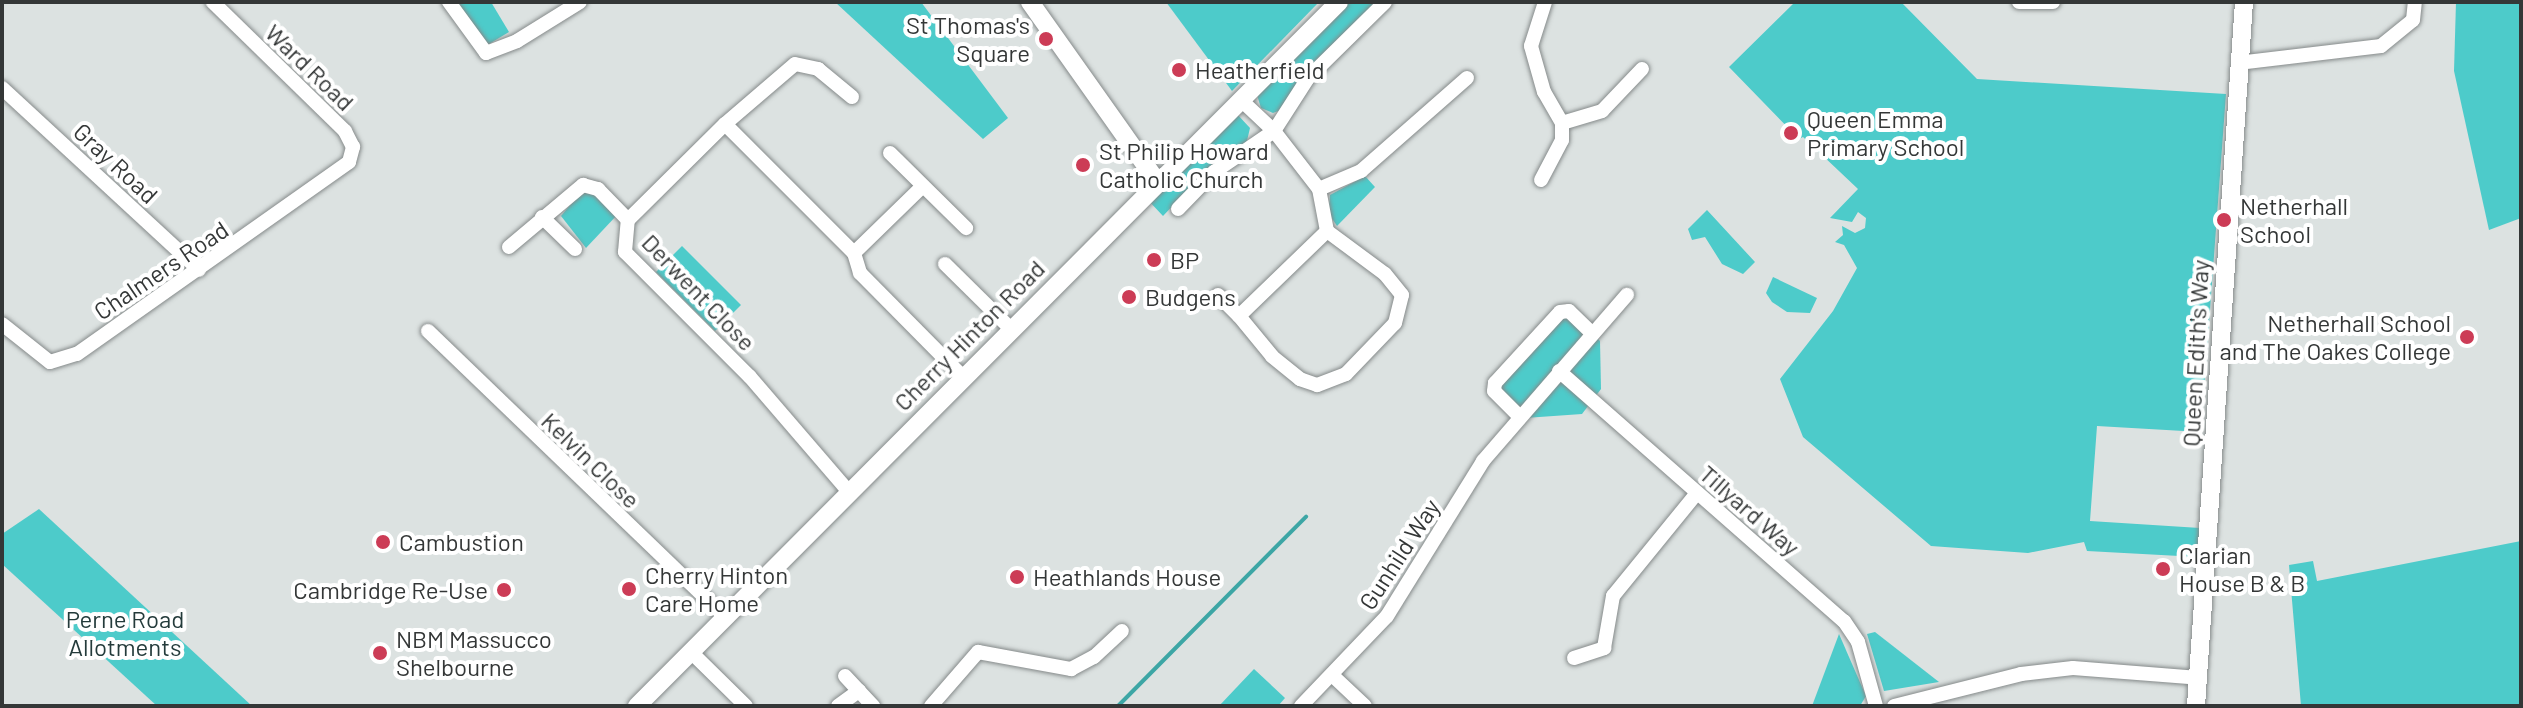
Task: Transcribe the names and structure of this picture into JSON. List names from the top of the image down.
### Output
{
  "streets": {
    "street": [
      "Ward Road",
      "Gray Road",
      "Chalmers Road",
      "Derwent Close",
      "Cherry Hinton Road",
      "Queen Edith's Way",
      "Kelvin Close",
      "Tillyard Way",
      "Gunhild Way"
    ]
  },
  "crossings": [
    ["Ward Road", "Chalmers Road"],
    ["Gray Road", "Chalmers Road"],
    ["Derwent Close", "Cherry Hinton Road"],
    ["Cherry Hinton Road", "Kelvin Close"],
    ["Tillyard Way", "Gunhild Way"]
  ],
  "parks": ["Perne Road Allotments"],
  "places": [
    "St Thomas's Square",
    "Heatherfield",
    "Queen Emma Primary School",
    "St Philip Howard Catholic Church",
    "Netherhall School",
    "BP",
    "Budgens",
    "Netherhall School and The Oakes College",
    "Cambustion",
    "Clarian House B & B",
    "Heathlands House",
    "Cherry Hinton Care Home",
    "Cambridge Re-Use",
    "NBM Massucco Shelbourne"
  ]
}
